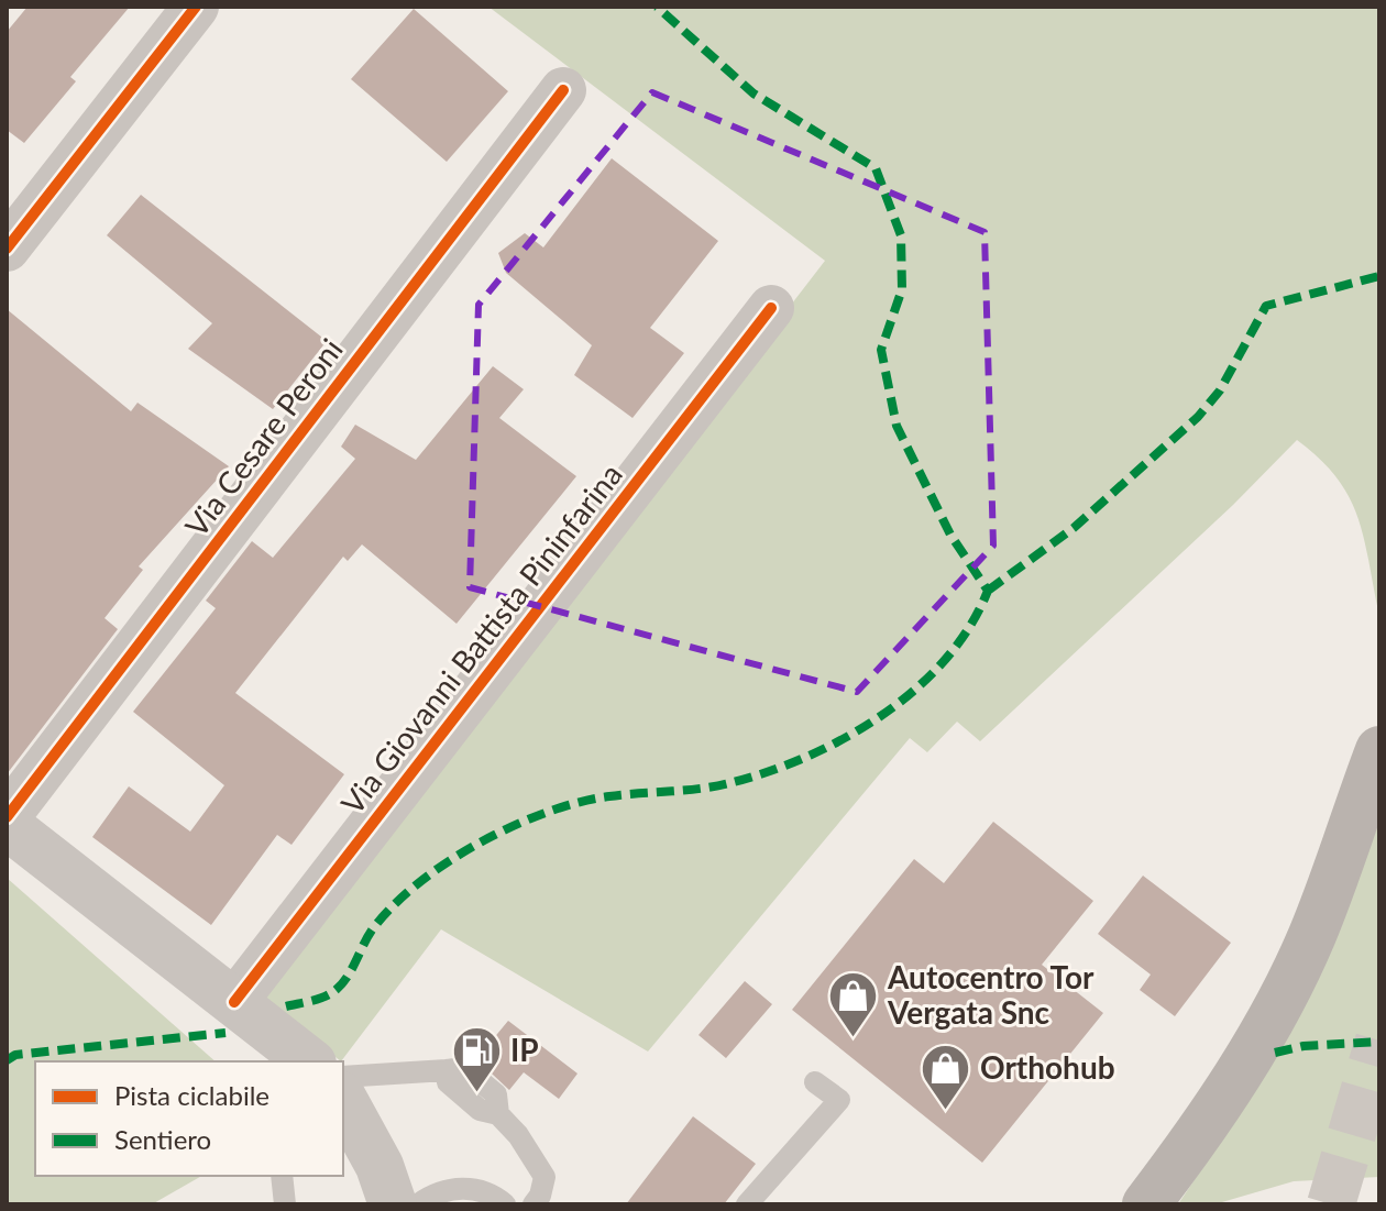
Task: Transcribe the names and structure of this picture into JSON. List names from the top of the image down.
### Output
{
  "streets": {
    "street": ["Via Cesare Peroni", "Via Giovanni Battista Pininfarina"]
  },
  "places": {
    "shop": ["Autocentro Tor Vergata Snc", "Orthohub"],
    "fuel station": ["IP"]
  },
  "legend": ["Pista ciclabile", "Sentiero"]
}
